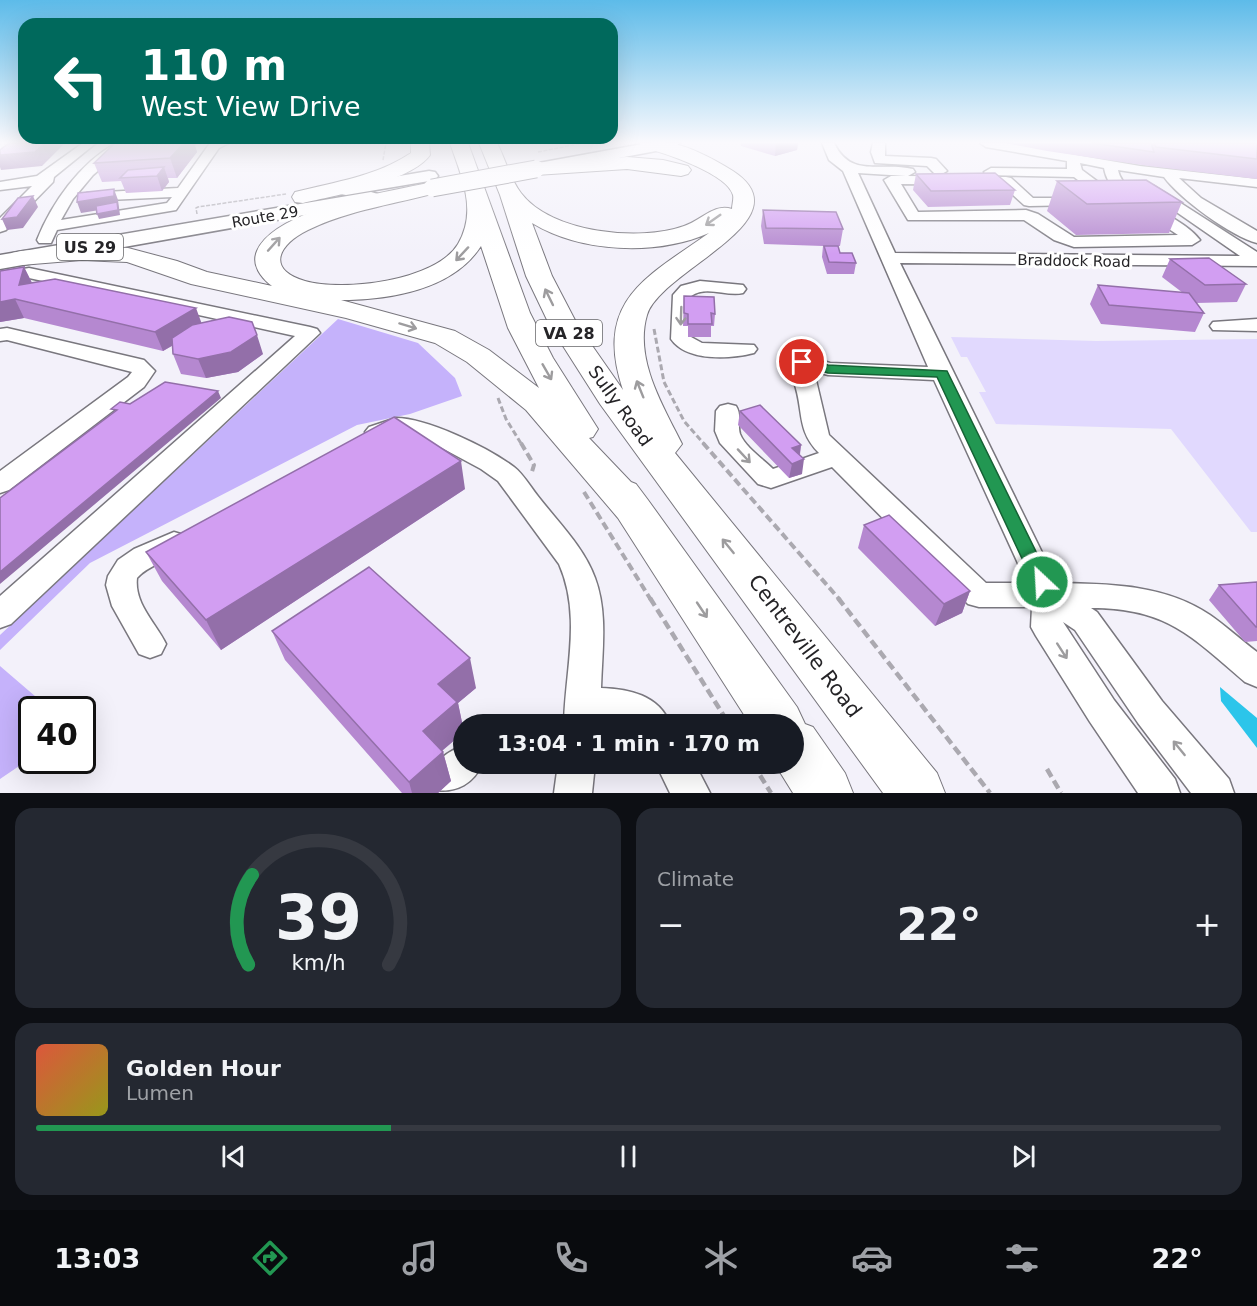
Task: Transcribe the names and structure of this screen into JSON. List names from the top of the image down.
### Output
{
  "streets": {
    "highway": ["VA 28", "Sully Road", "Centreville Road"],
    "main road": ["Route 29", "US 29"],
    "street": ["Braddock Road"]
  },
  "crossings": [
    ["Sully Road", "Centreville Road"]
  ],
  "page": {
    "turn": ["110 m", "West View Drive"],
    "limit": "40",
    "trip": "13:04 · 1 min · 170 m",
    "tile": "Climate",
    "heat": ["−", "22°", "+"],
    "song": ["Golden Hour", "Lumen"],
    "tabs": ["13:03", "22°"],
    "gauge": ["39", "km/h"]
  }
}
